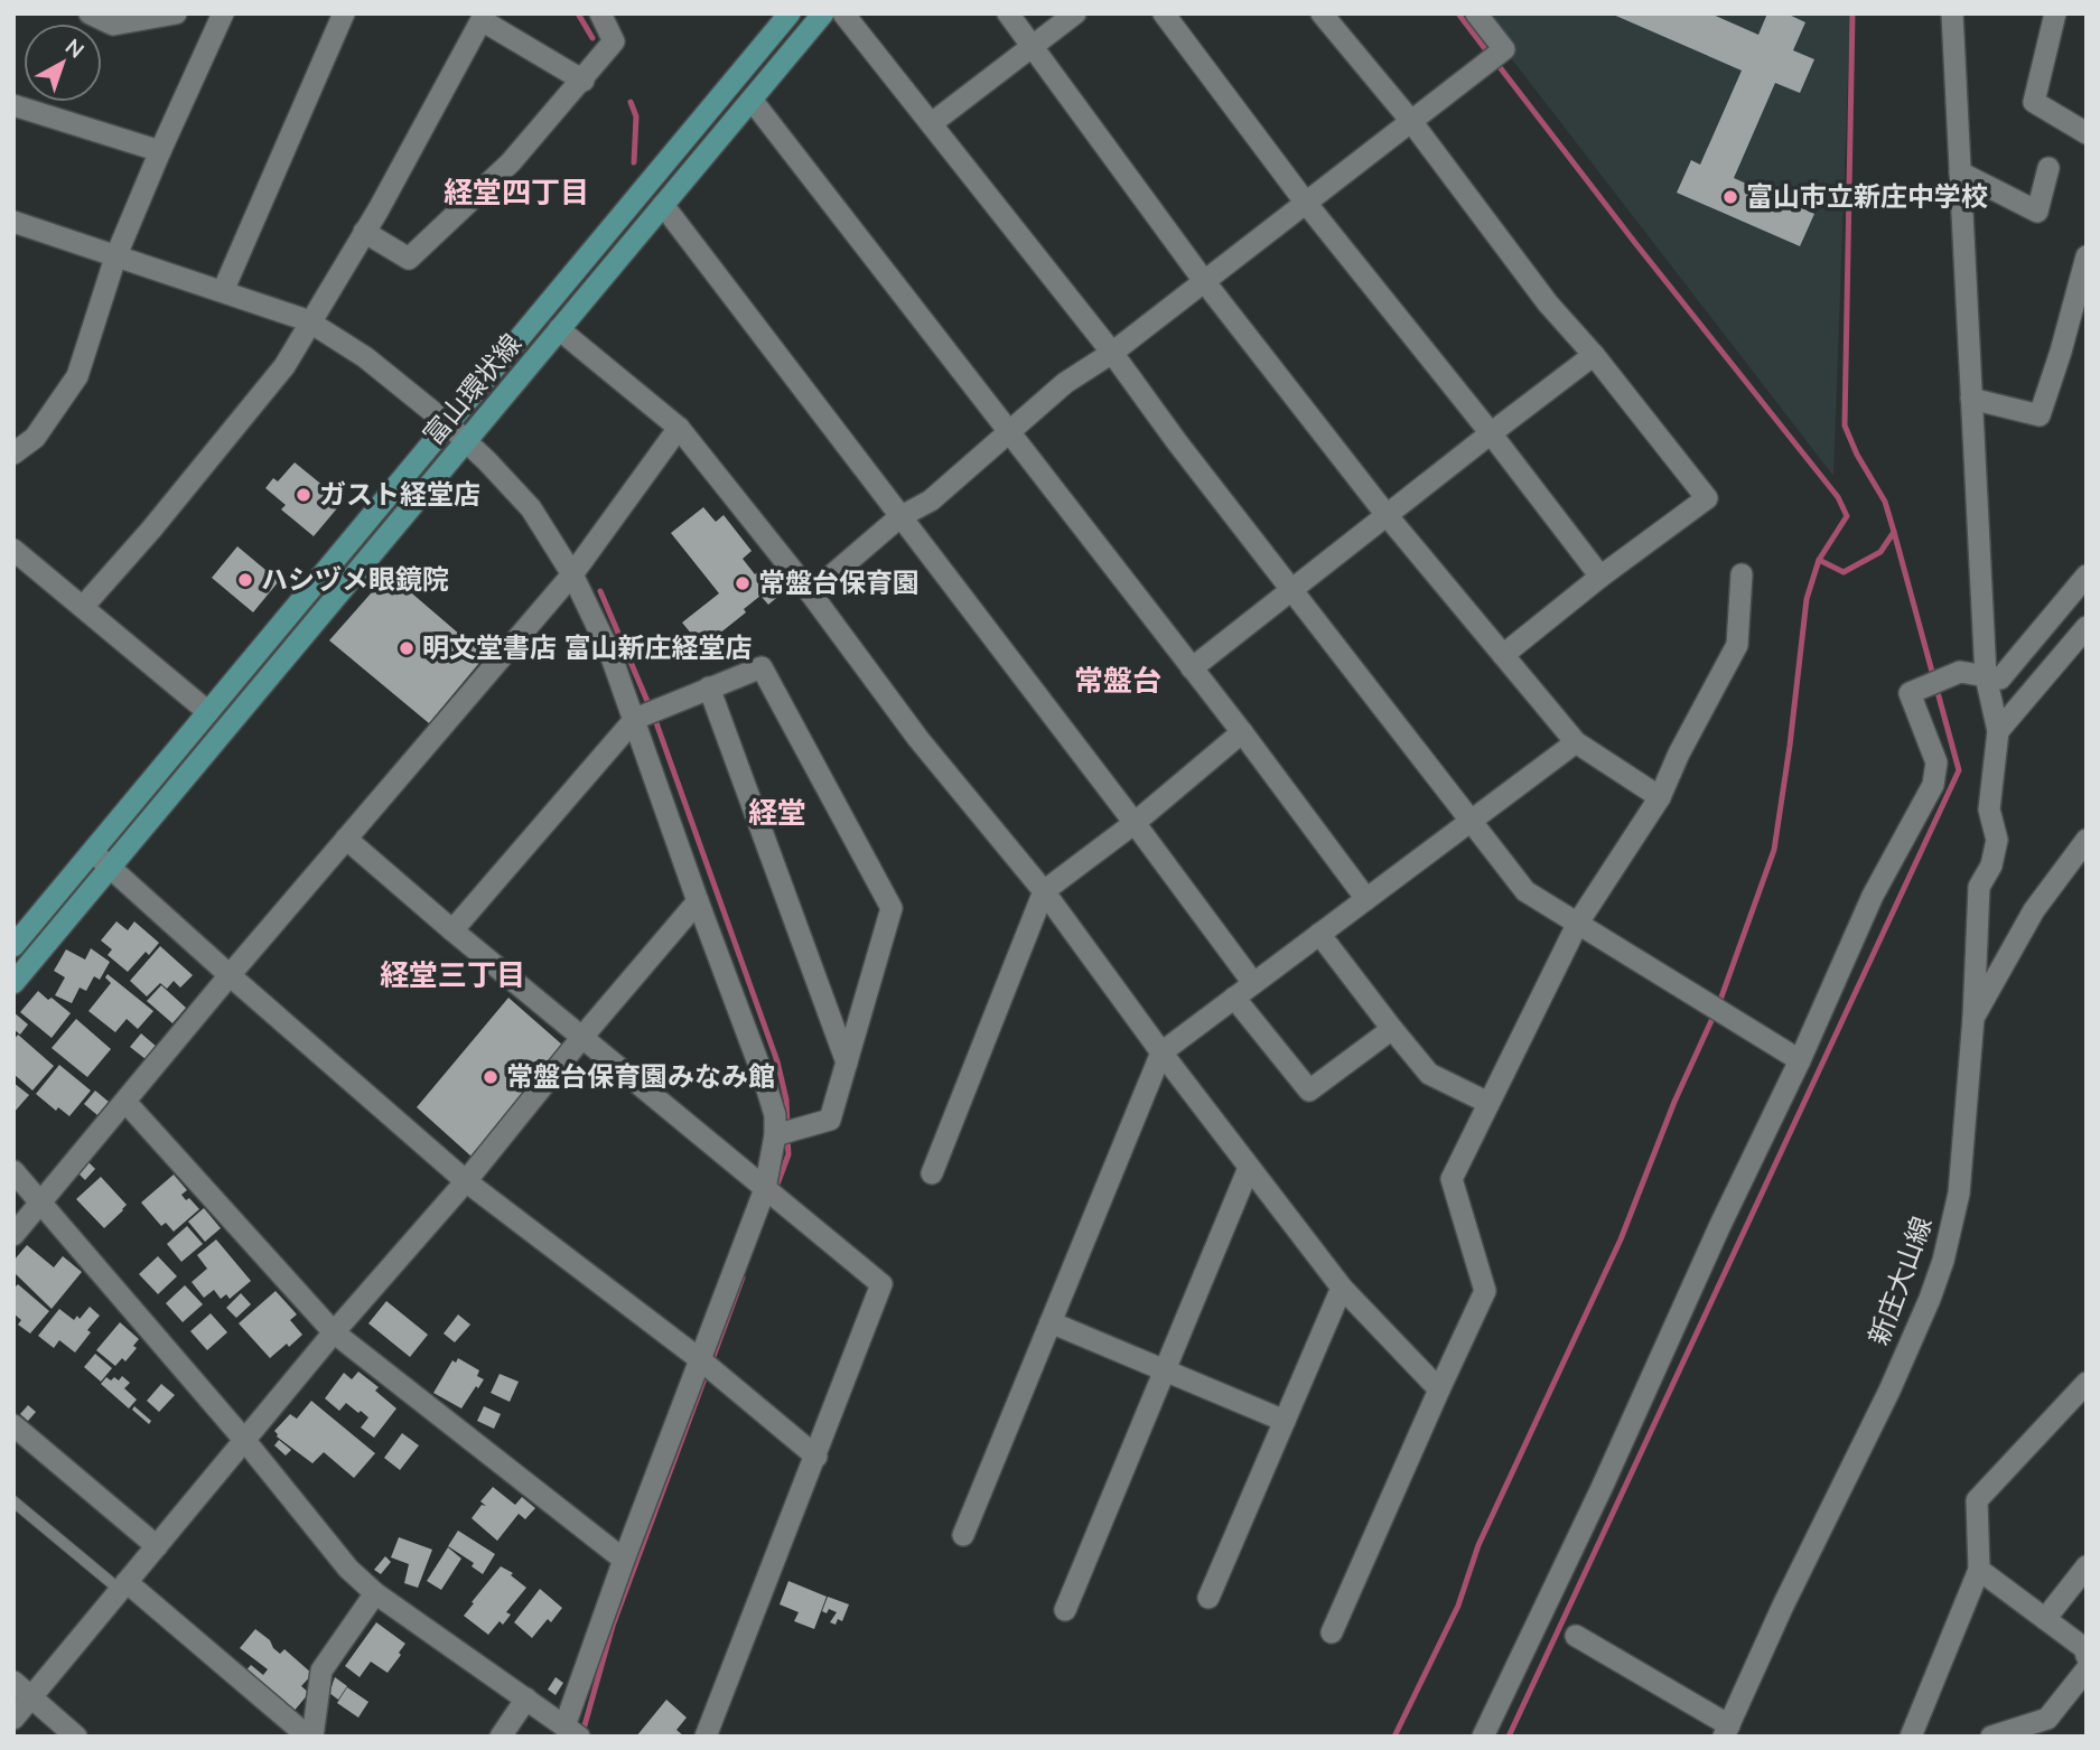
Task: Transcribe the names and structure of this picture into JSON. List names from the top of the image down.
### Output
{
  "streets": {
    "main road": ["富山環状線"],
    "street": ["新庄大山線"]
  },
  "districts": [
    "経堂四丁目",
    "常盤台",
    "経堂",
    "経堂三丁目"
  ],
  "places": [
    "富山市立新庄中学校",
    "ガスト経堂店",
    "ハシヅメ眼鏡院",
    "常盤台保育園",
    "明文堂書店 富山新庄経堂店",
    "常盤台保育園みなみ館"
  ],
  "north": "top right"
}
